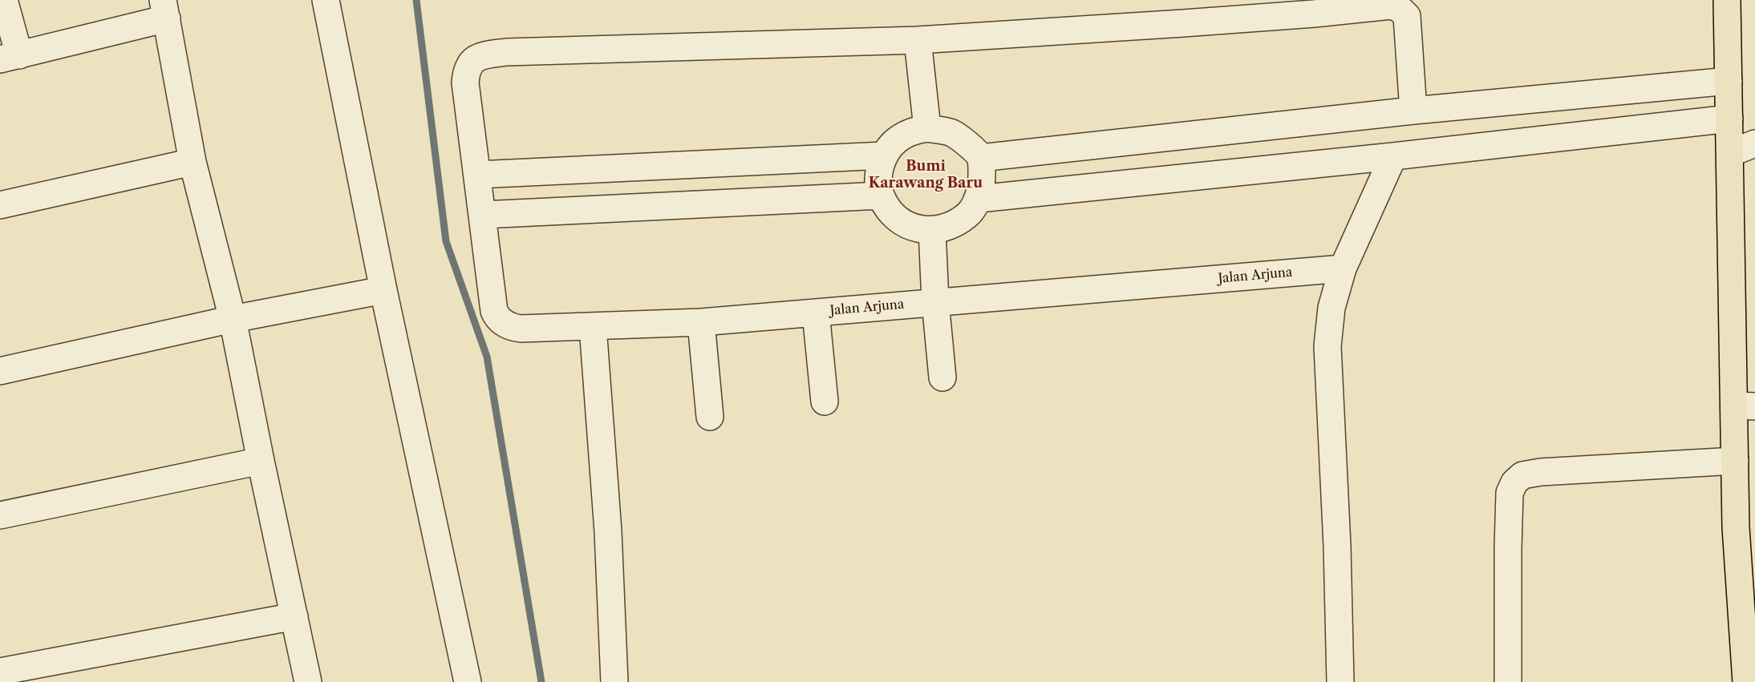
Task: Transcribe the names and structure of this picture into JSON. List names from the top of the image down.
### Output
{
  "streets": {
    "street": ["Jalan Arjuna"]
  },
  "districts": ["Bumi Karawang Baru"]
}
